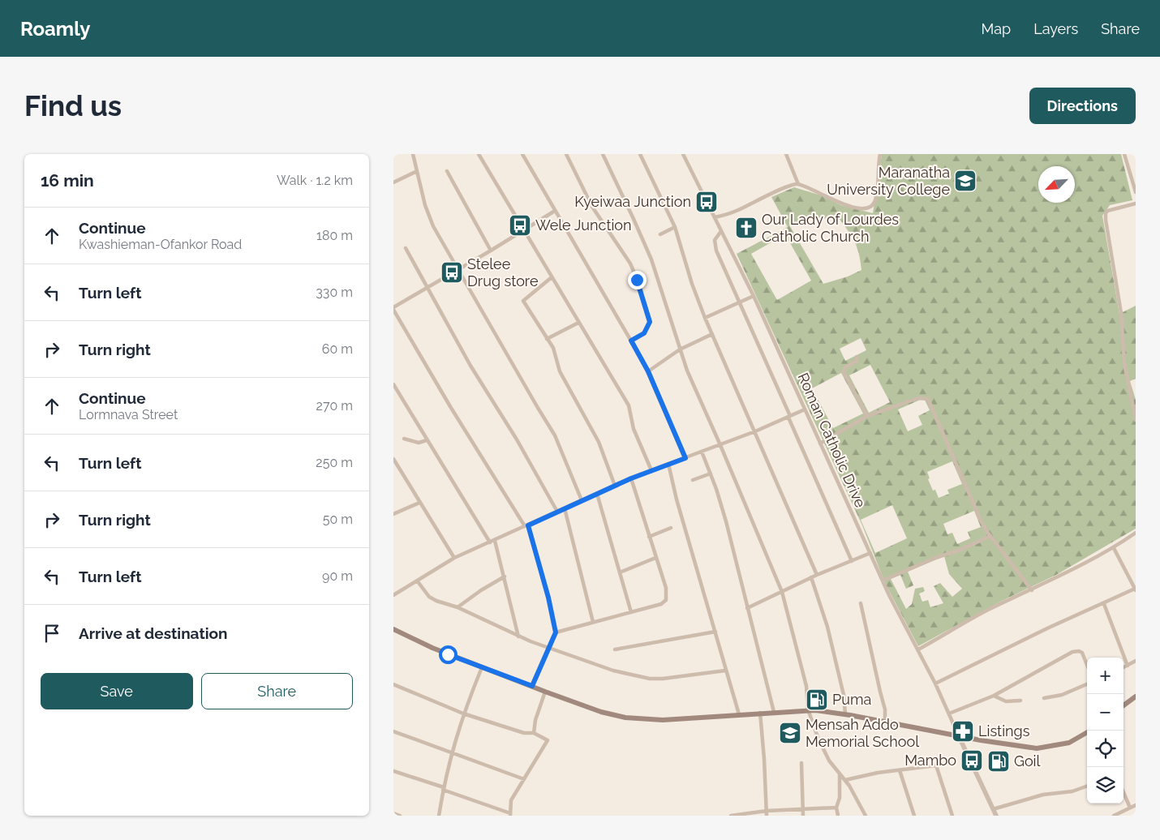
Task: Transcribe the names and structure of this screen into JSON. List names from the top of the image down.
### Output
{
  "streets": {
    "street": ["Roman Catholic Drive"]
  },
  "places": {
    "school or university": ["Maranatha University College", "Mensah Addo Memorial School"],
    "bus stop": [
      "Kyeiwaa Junction",
      "Wele Junction",
      "Stelee Drug store",
      "Mambo"
    ],
    "church": ["Our Lady of Lourdes Catholic Church"],
    "fuel station": ["Puma", "Goil"],
    "pharmacy": ["Listings"]
  },
  "north": "bottom left",
  "page": {
    "header": "Roamly",
    "nav": ["Map", "Layers", "Share"],
    "buttons": [
      "Directions",
      ["Save", "Share"]
    ],
    "title": "Find us",
    "heading": ["16 min", "Walk · 1.2 km"],
    "list": [
      ["Continue", "Kwashieman-Ofankor Road", "180 m"],
      ["Turn left", "330 m"],
      ["Turn right", "60 m"],
      ["Continue", "Lormnava Street", "270 m"],
      ["Turn left", "250 m"],
      ["Turn right", "50 m"],
      ["Turn left", "90 m"],
      "Arrive at destination"
    ],
    "map_buttons": ["+", "−"]
  }
}
